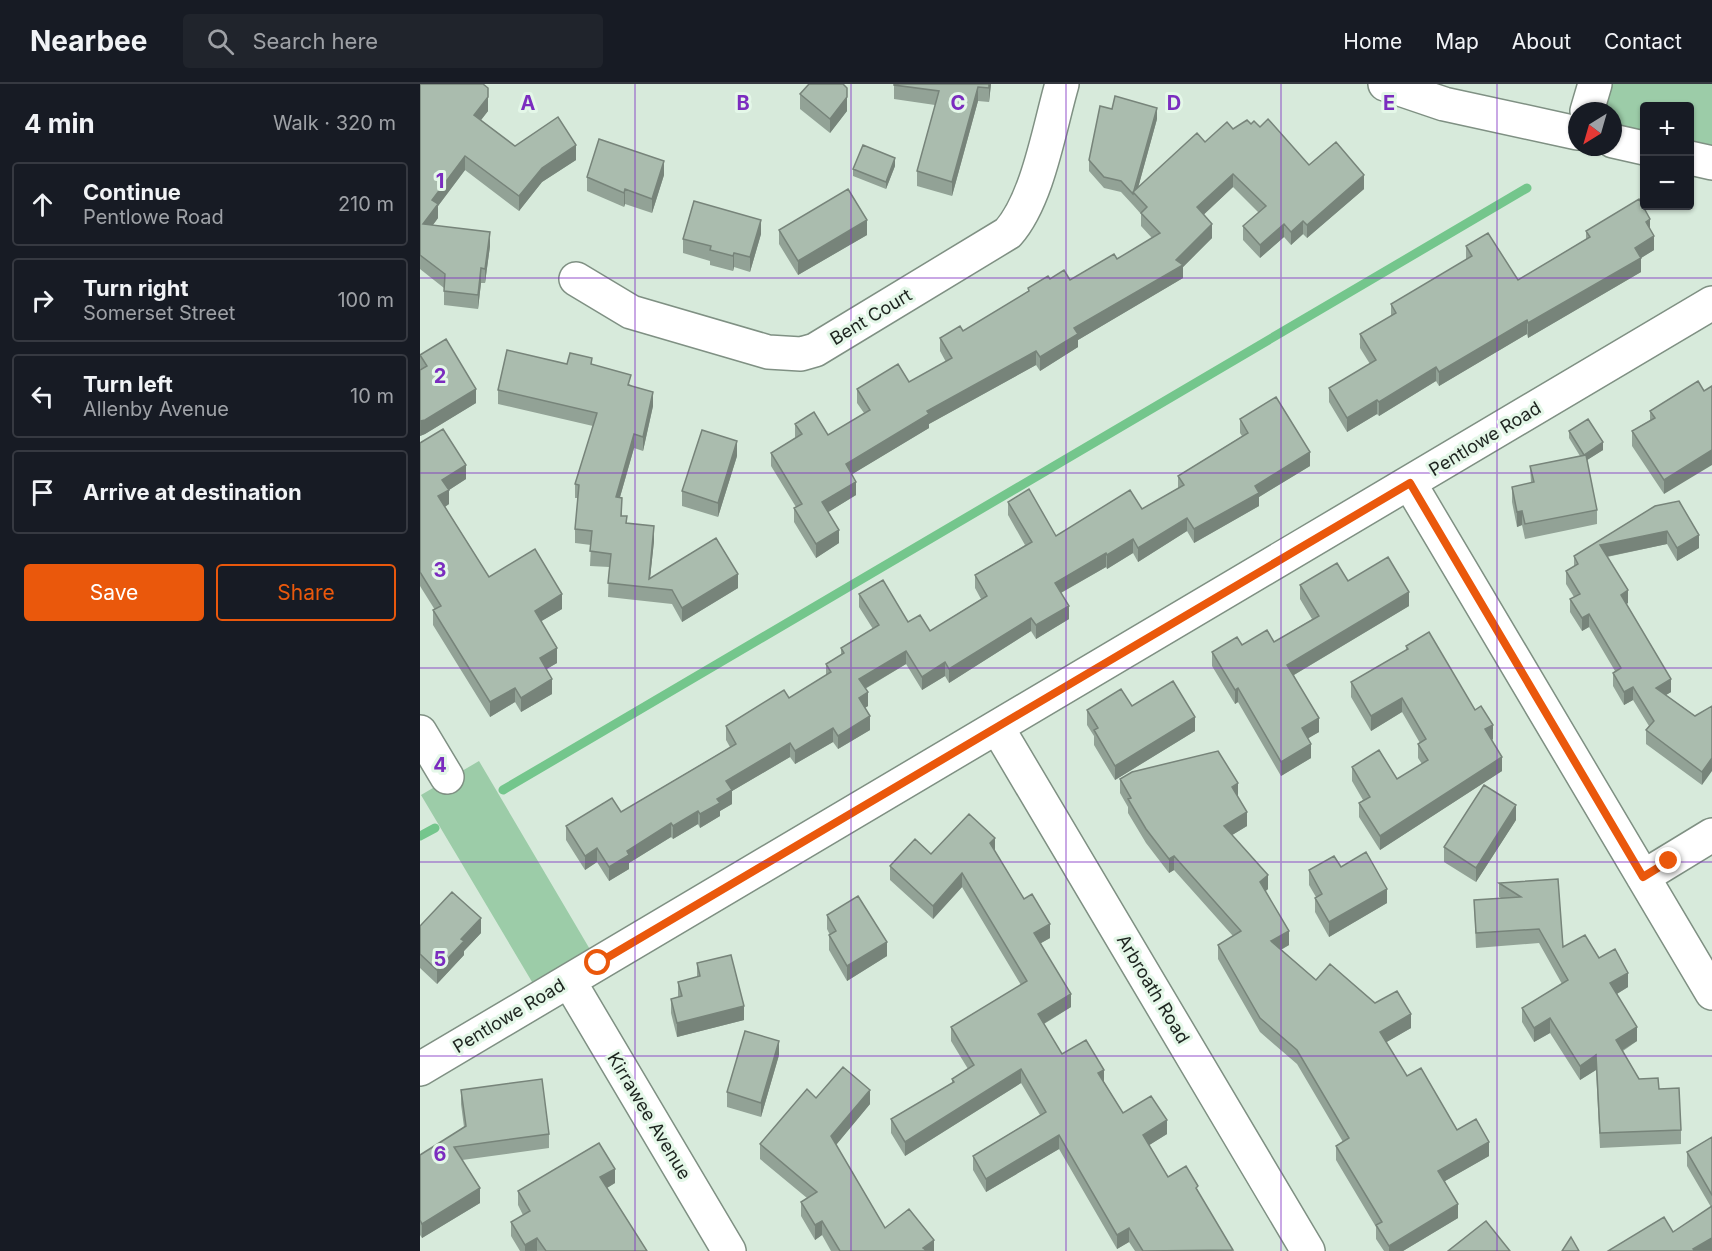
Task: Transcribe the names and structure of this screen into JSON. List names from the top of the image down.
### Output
{
  "streets": {
    "street": [
      "Bent Court",
      "Pentlowe Road",
      "Arbroath Road",
      "Kirrawee Avenue"
    ]
  },
  "crossings": [
    ["Pentlowe Road", "Arbroath Road"],
    ["Pentlowe Road", "Kirrawee Avenue"]
  ],
  "north": "bottom left",
  "page": {
    "header": "Nearbee",
    "search": "Search here",
    "nav": [
      "Home",
      "Map",
      "About",
      "Contact"
    ],
    "heading": ["4 min", "Walk · 320 m"],
    "map_buttons": ["+", "−"],
    "list": [
      ["Continue", "Pentlowe Road", "210 m"],
      ["Turn right", "Somerset Street", "100 m"],
      ["Turn left", "Allenby Avenue", "10 m"],
      "Arrive at destination"
    ],
    "buttons": ["Save", "Share"]
  },
  "grid": {
    "columns": [
      "A",
      "B",
      "C",
      "D",
      "E"
    ],
    "rows": [
      "1",
      "2",
      "3",
      "4",
      "5",
      "6"
    ]
  }
}
